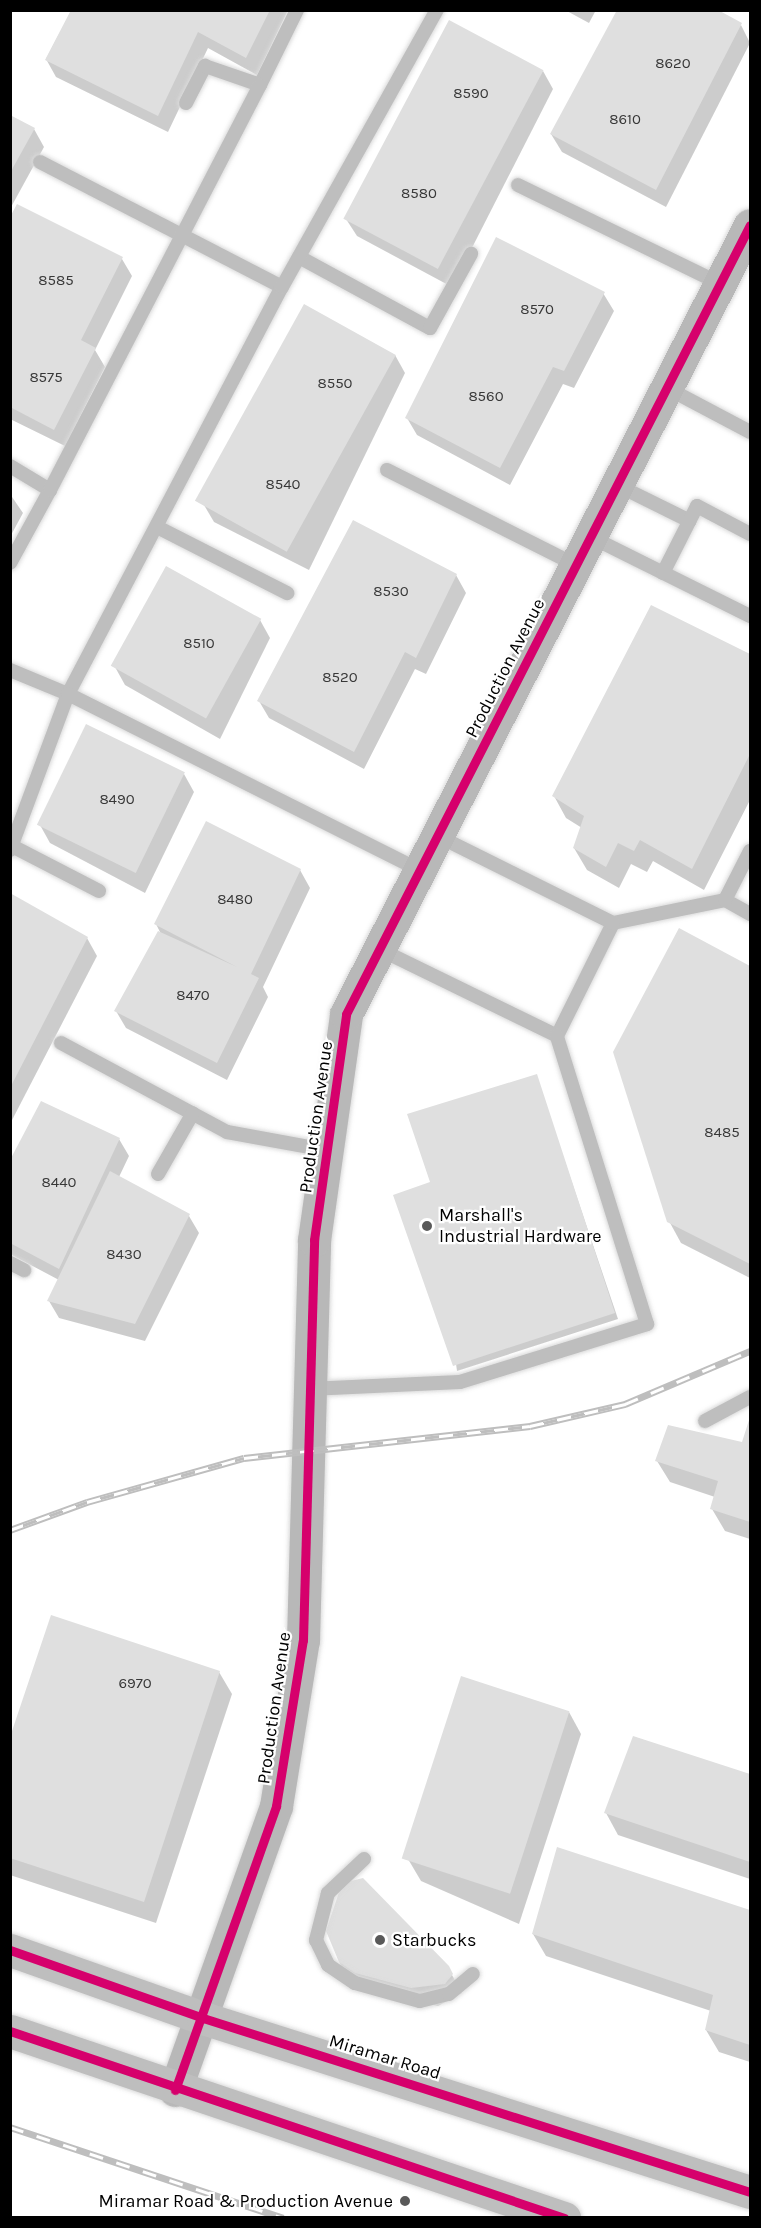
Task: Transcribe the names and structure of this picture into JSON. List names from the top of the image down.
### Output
{
  "streets": {
    "main road": ["Miramar Road"],
    "street": ["Production Avenue"]
  },
  "crossings": [
    ["Production Avenue", "Miramar Road"]
  ],
  "places": ["Marshall's Industrial Hardware", "Starbucks", "Miramar Road & Production Avenue"],
  "house_numbers": [
    "8620",
    "8590",
    "8610",
    "8580",
    "8585",
    "8570",
    "8575",
    "8550",
    "8560",
    "8540",
    "8530",
    "8510",
    "8520",
    "8490",
    "8480",
    "8470",
    "8485",
    "8440",
    "8430",
    "6970"
  ]
}
